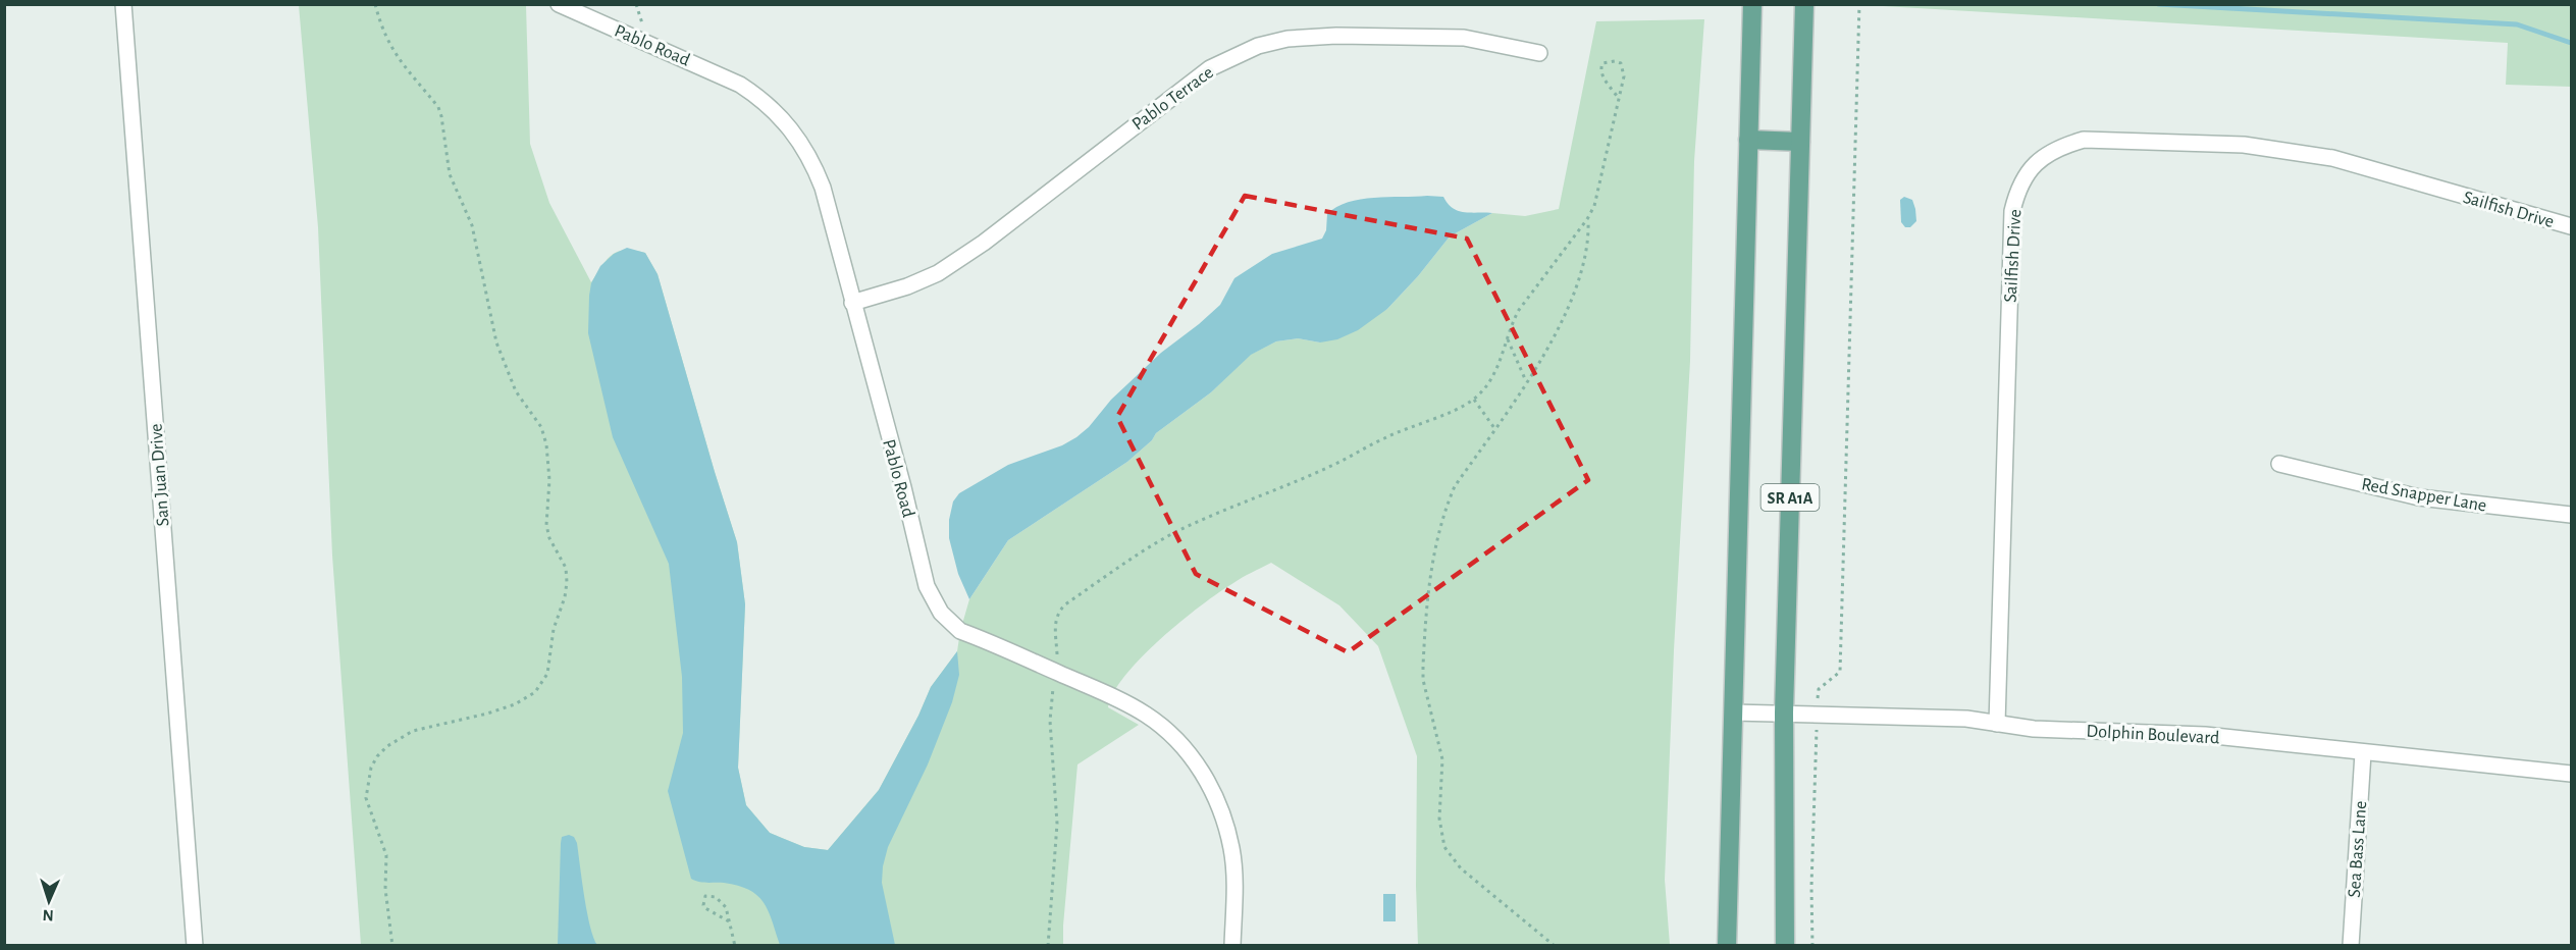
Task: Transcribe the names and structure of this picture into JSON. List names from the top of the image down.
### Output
{
  "streets": {
    "main road": ["SR A1A"],
    "street": [
      "Pablo Road",
      "Pablo Terrace",
      "Sailfish Drive",
      "San Juan Drive",
      "Red Snapper Lane",
      "Dolphin Boulevard",
      "Sea Bass Lane"
    ]
  },
  "crossings": [
    ["Pablo Road", "Pablo Terrace"],
    ["Sailfish Drive", "Dolphin Boulevard"],
    ["SR A1A", "Dolphin Boulevard"],
    ["Dolphin Boulevard", "Sea Bass Lane"]
  ],
  "north": "bottom"
}
